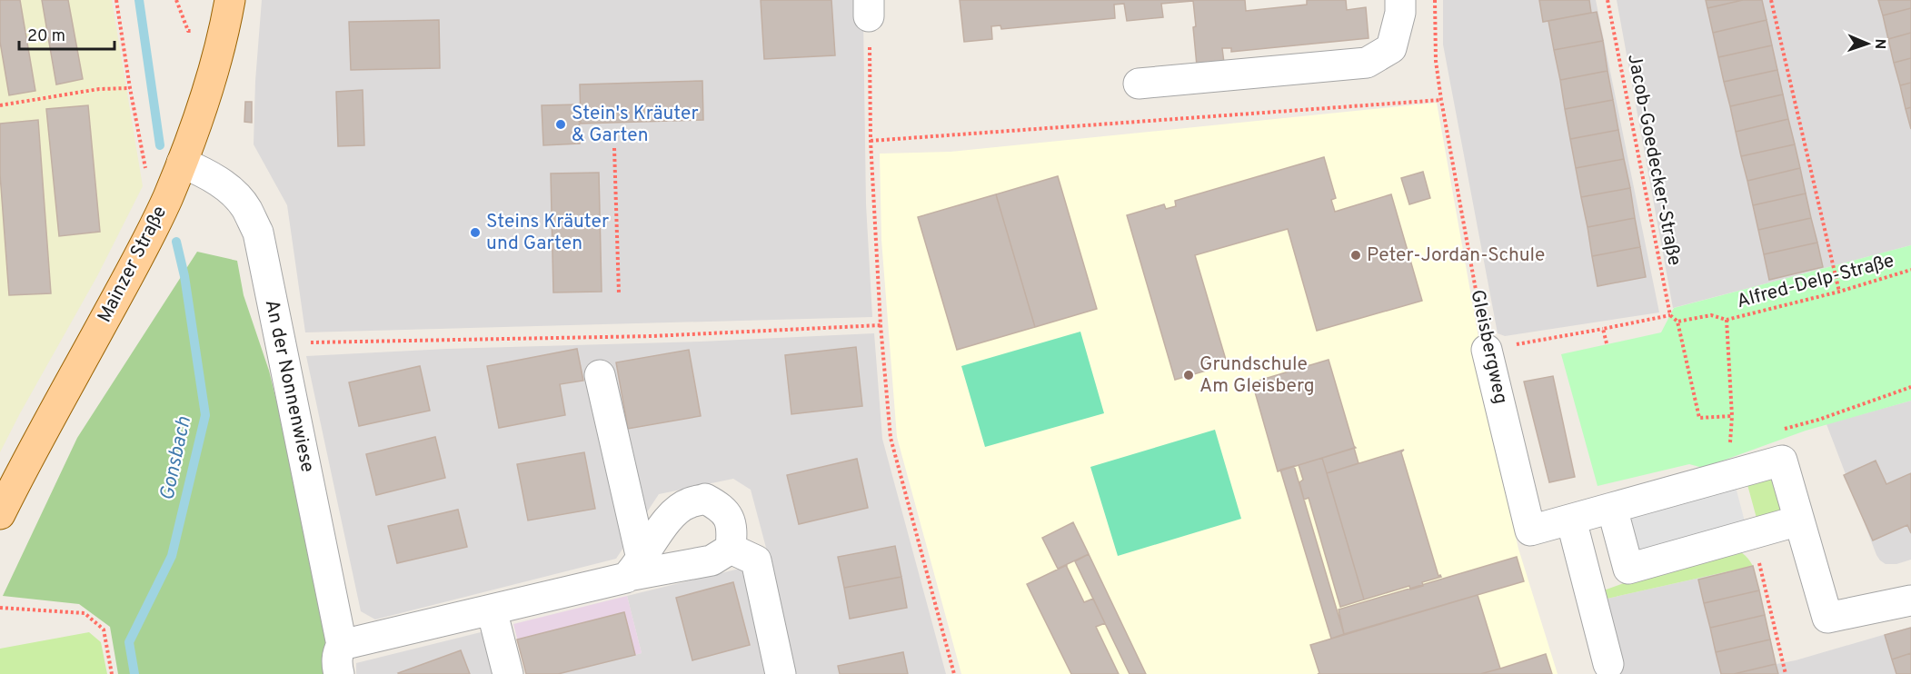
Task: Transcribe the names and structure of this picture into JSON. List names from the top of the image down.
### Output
{
  "streets": {
    "main road": ["Mainzer Straße"],
    "street": ["Gleisbergweg", "An der Nonnenwiese"],
    "path": ["Jacob-Goedecker-Straße", "Alfred-Delp-Straße"]
  },
  "crossings": [
    ["Mainzer Straße", "An der Nonnenwiese"]
  ],
  "water": ["Gonsbach"],
  "places": [
    "Stein's Kräuter & Garten",
    "Steins Kräuter und Garten",
    "Peter-Jordan-Schule",
    "Grundschule Am Gleisberg"
  ],
  "scale_bar": "20 m",
  "north": "right"
}
